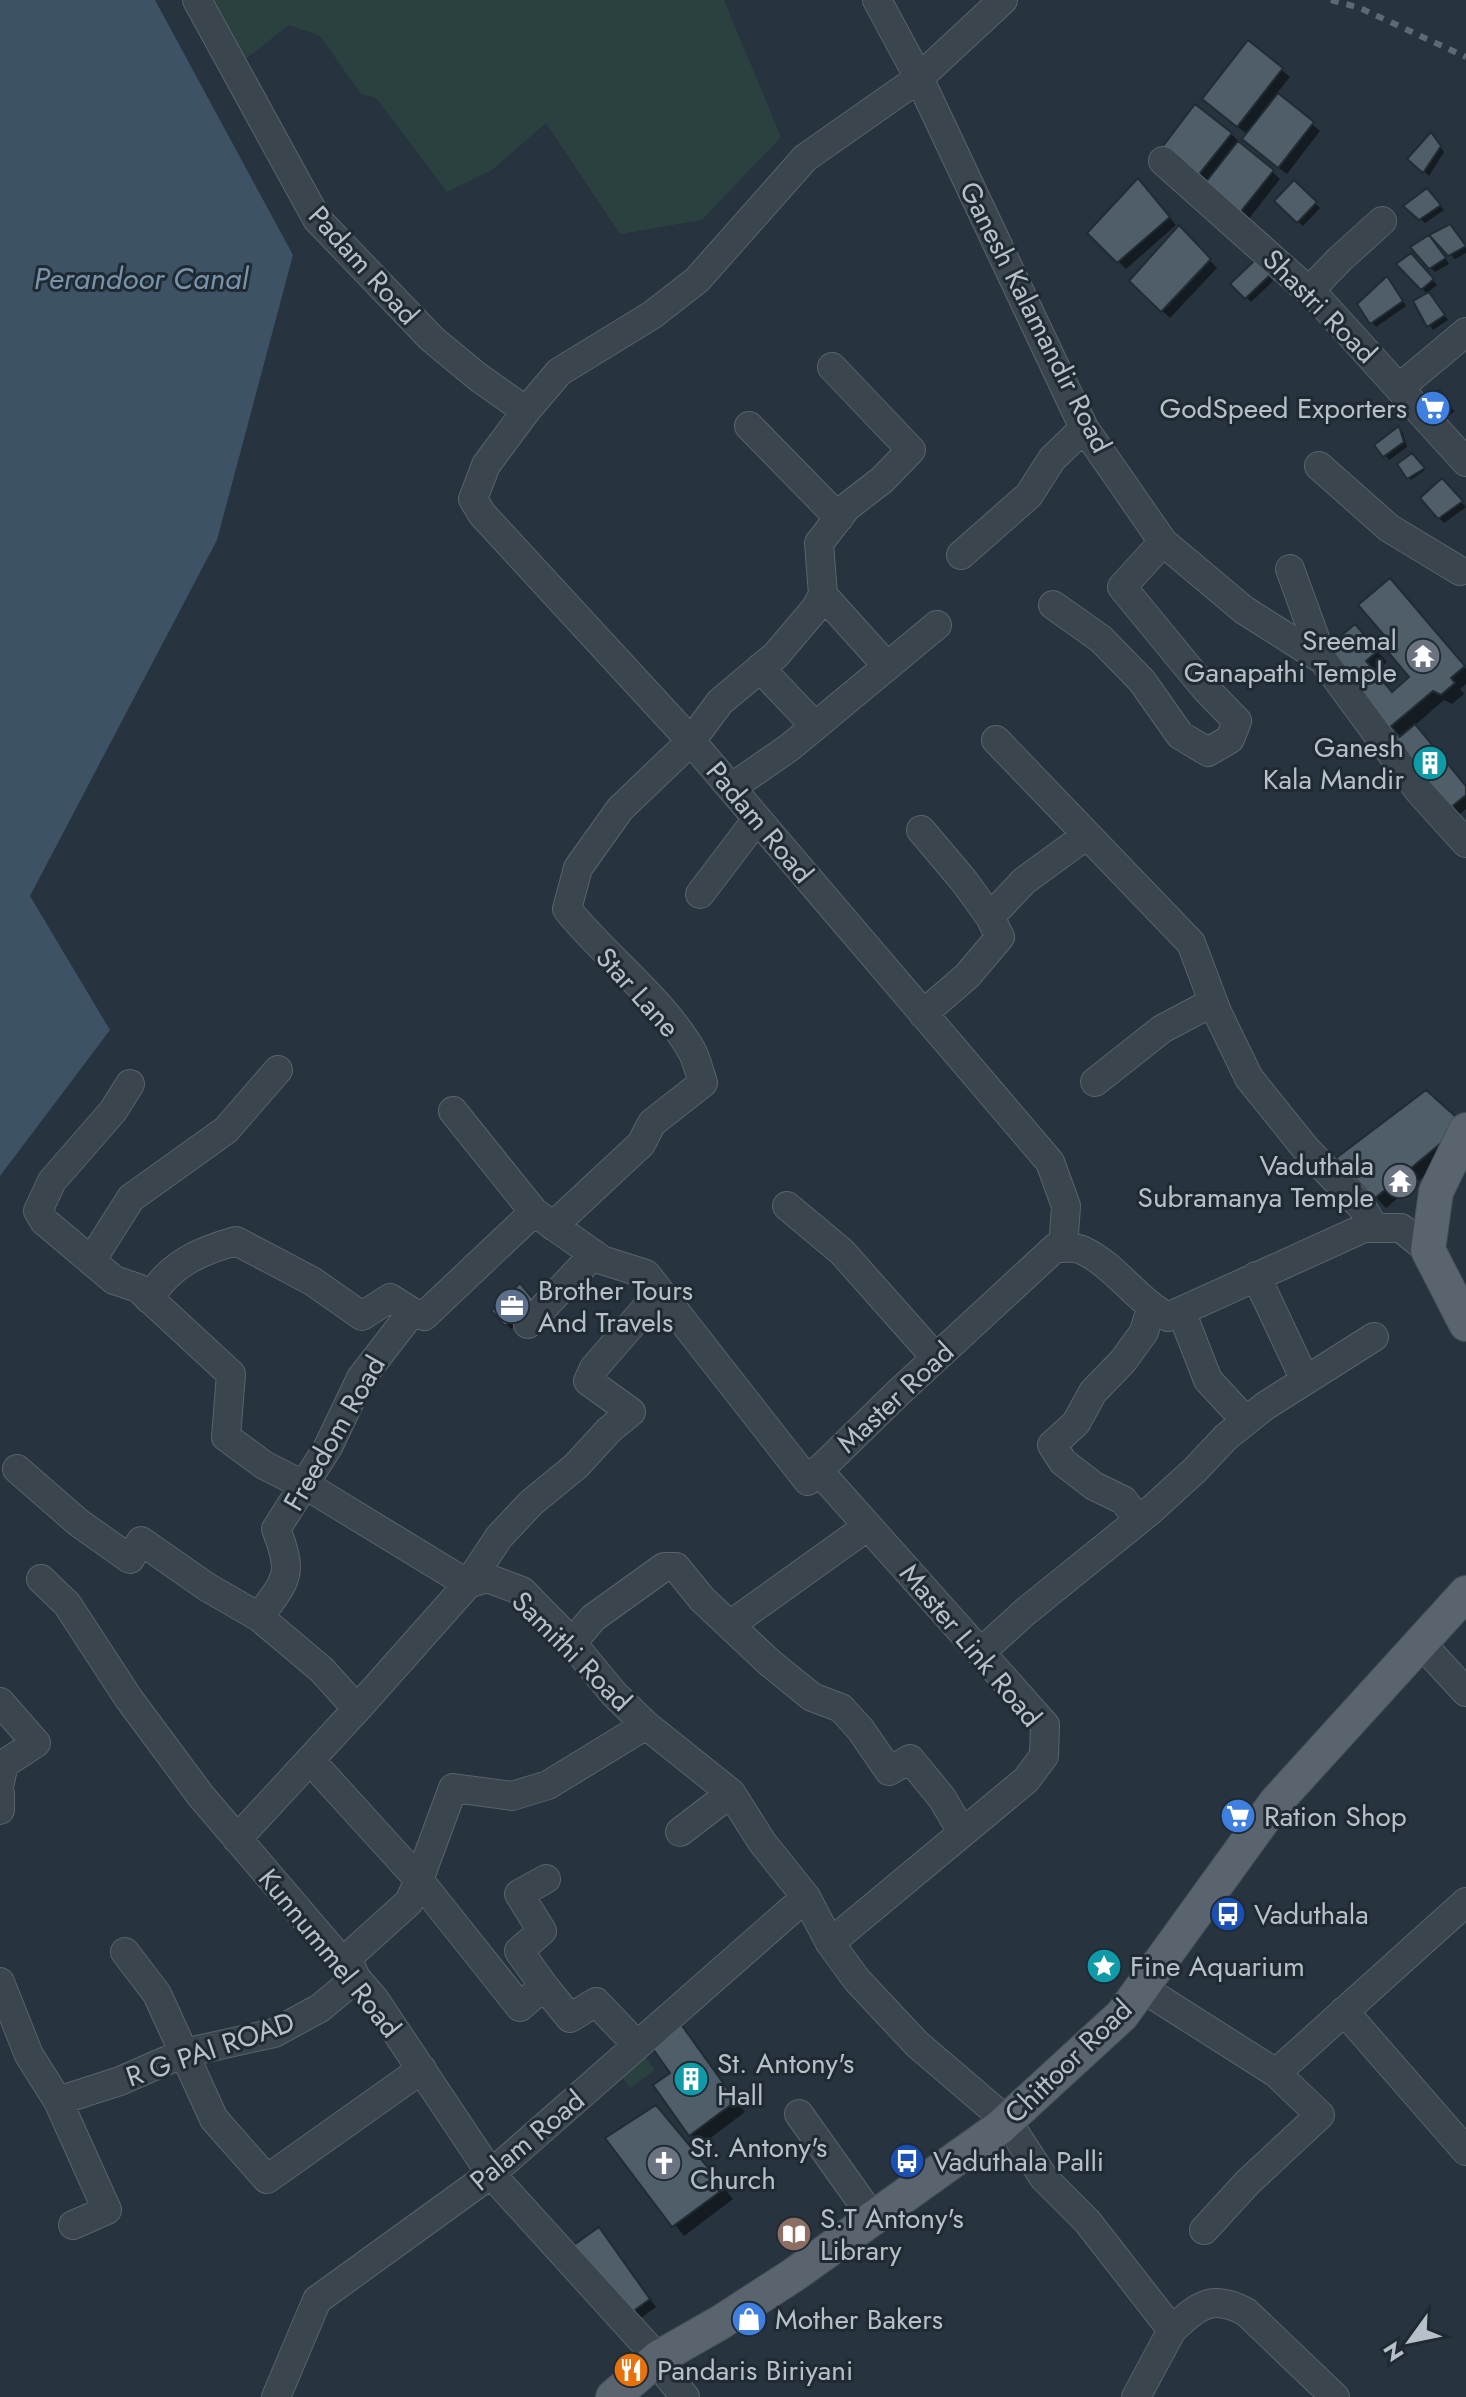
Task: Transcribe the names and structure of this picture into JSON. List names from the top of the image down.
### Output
{
  "streets": {
    "main road": ["Chittoor Road"],
    "street": [
      "Padam Road",
      "Shastri Road",
      "Ganesh Kalamandir Road",
      "Star Lane",
      "Master Road",
      "Freedom Road",
      "Master Link Road",
      "Samithi Road",
      "Kunnummel Road",
      "R G PAI ROAD",
      "Palam Road"
    ]
  },
  "crossings": [
    ["Padam Road", "Ganesh Kalamandir Road"],
    ["Padam Road", "Star Lane"],
    ["Padam Road", "Master Road"],
    ["Star Lane", "Master Road"],
    ["Star Lane", "Freedom Road"],
    ["Master Road", "Freedom Road"],
    ["Master Road", "Master Link Road"],
    ["Master Link Road", "Samithi Road"],
    ["Samithi Road", "Chittoor Road"],
    ["Samithi Road", "Palam Road"],
    ["Kunnummel Road", "R G PAI ROAD"],
    ["Kunnummel Road", "Chittoor Road"],
    ["Kunnummel Road", "Palam Road"]
  ],
  "water": ["Perandoor Canal"],
  "places": {
    "supermarket": ["GodSpeed Exporters", "Ration Shop"],
    "temple": ["Sreemal Ganapathi Temple", "Vaduthala Subramanya Temple"],
    "building": ["Ganesh Kala Mandir", "St. Antony's Hall"],
    "office": ["Brother Tours And Travels"],
    "bus stop": ["Vaduthala", "Vaduthala Palli"],
    "place": ["Fine Aquarium"],
    "church": ["St. Antony's Church"],
    "library": ["S.T Antony's Library"],
    "shop": ["Mother Bakers"],
    "restaurant": ["Pandaris Biriyani"]
  },
  "north": "bottom left"
}
